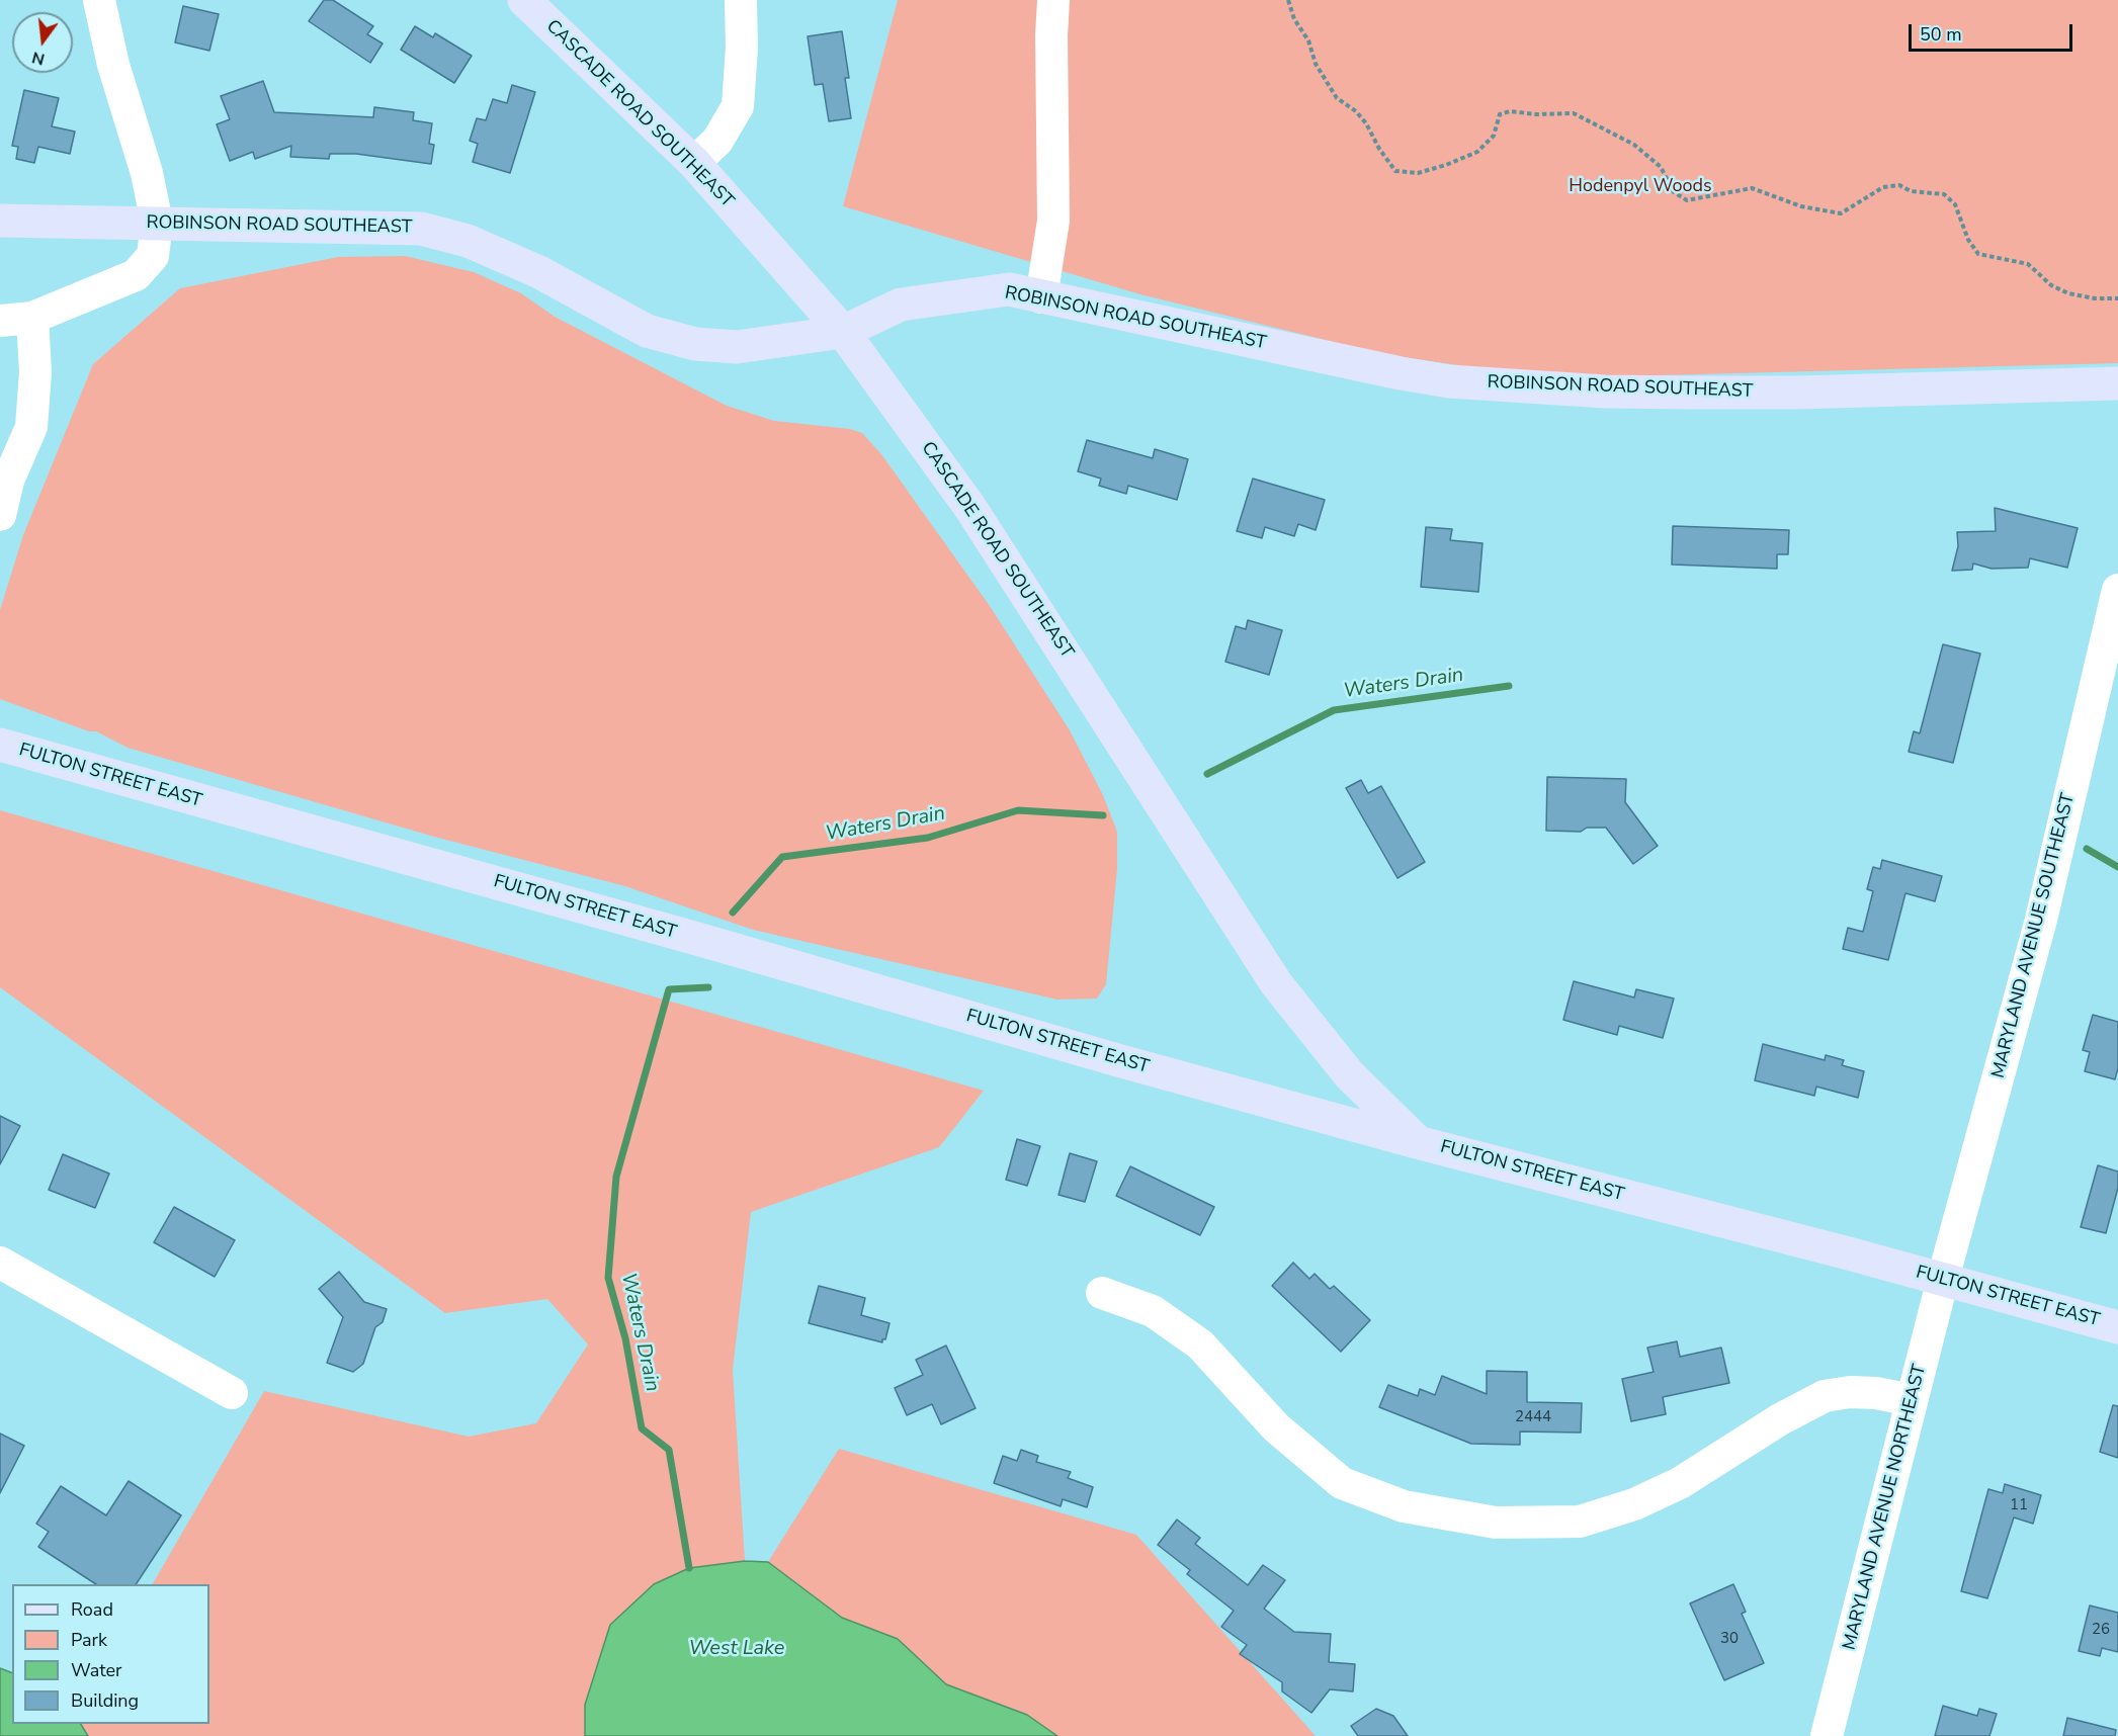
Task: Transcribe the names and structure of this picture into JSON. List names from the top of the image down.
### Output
{
  "streets": {
    "main road": ["CASCADE ROAD SOUTHEAST", "ROBINSON ROAD SOUTHEAST", "FULTON STREET EAST"],
    "street": ["MARYLAND AVENUE SOUTHEAST", "MARYLAND AVENUE NORTHEAST"]
  },
  "crossings": [
    ["CASCADE ROAD SOUTHEAST", "ROBINSON ROAD SOUTHEAST"],
    ["CASCADE ROAD SOUTHEAST", "FULTON STREET EAST"],
    ["FULTON STREET EAST", "MARYLAND AVENUE SOUTHEAST"],
    ["FULTON STREET EAST", "MARYLAND AVENUE NORTHEAST"],
    ["MARYLAND AVENUE SOUTHEAST", "MARYLAND AVENUE NORTHEAST"]
  ],
  "water": ["Waters Drain", "West Lake"],
  "parks": ["Hodenpyl Woods"],
  "house_numbers": [
    "2444",
    "11",
    "26",
    "30"
  ],
  "legend": [
    "Road",
    "Park",
    "Water",
    "Building"
  ],
  "scale_bar": "50 m",
  "north": "bottom"
}
